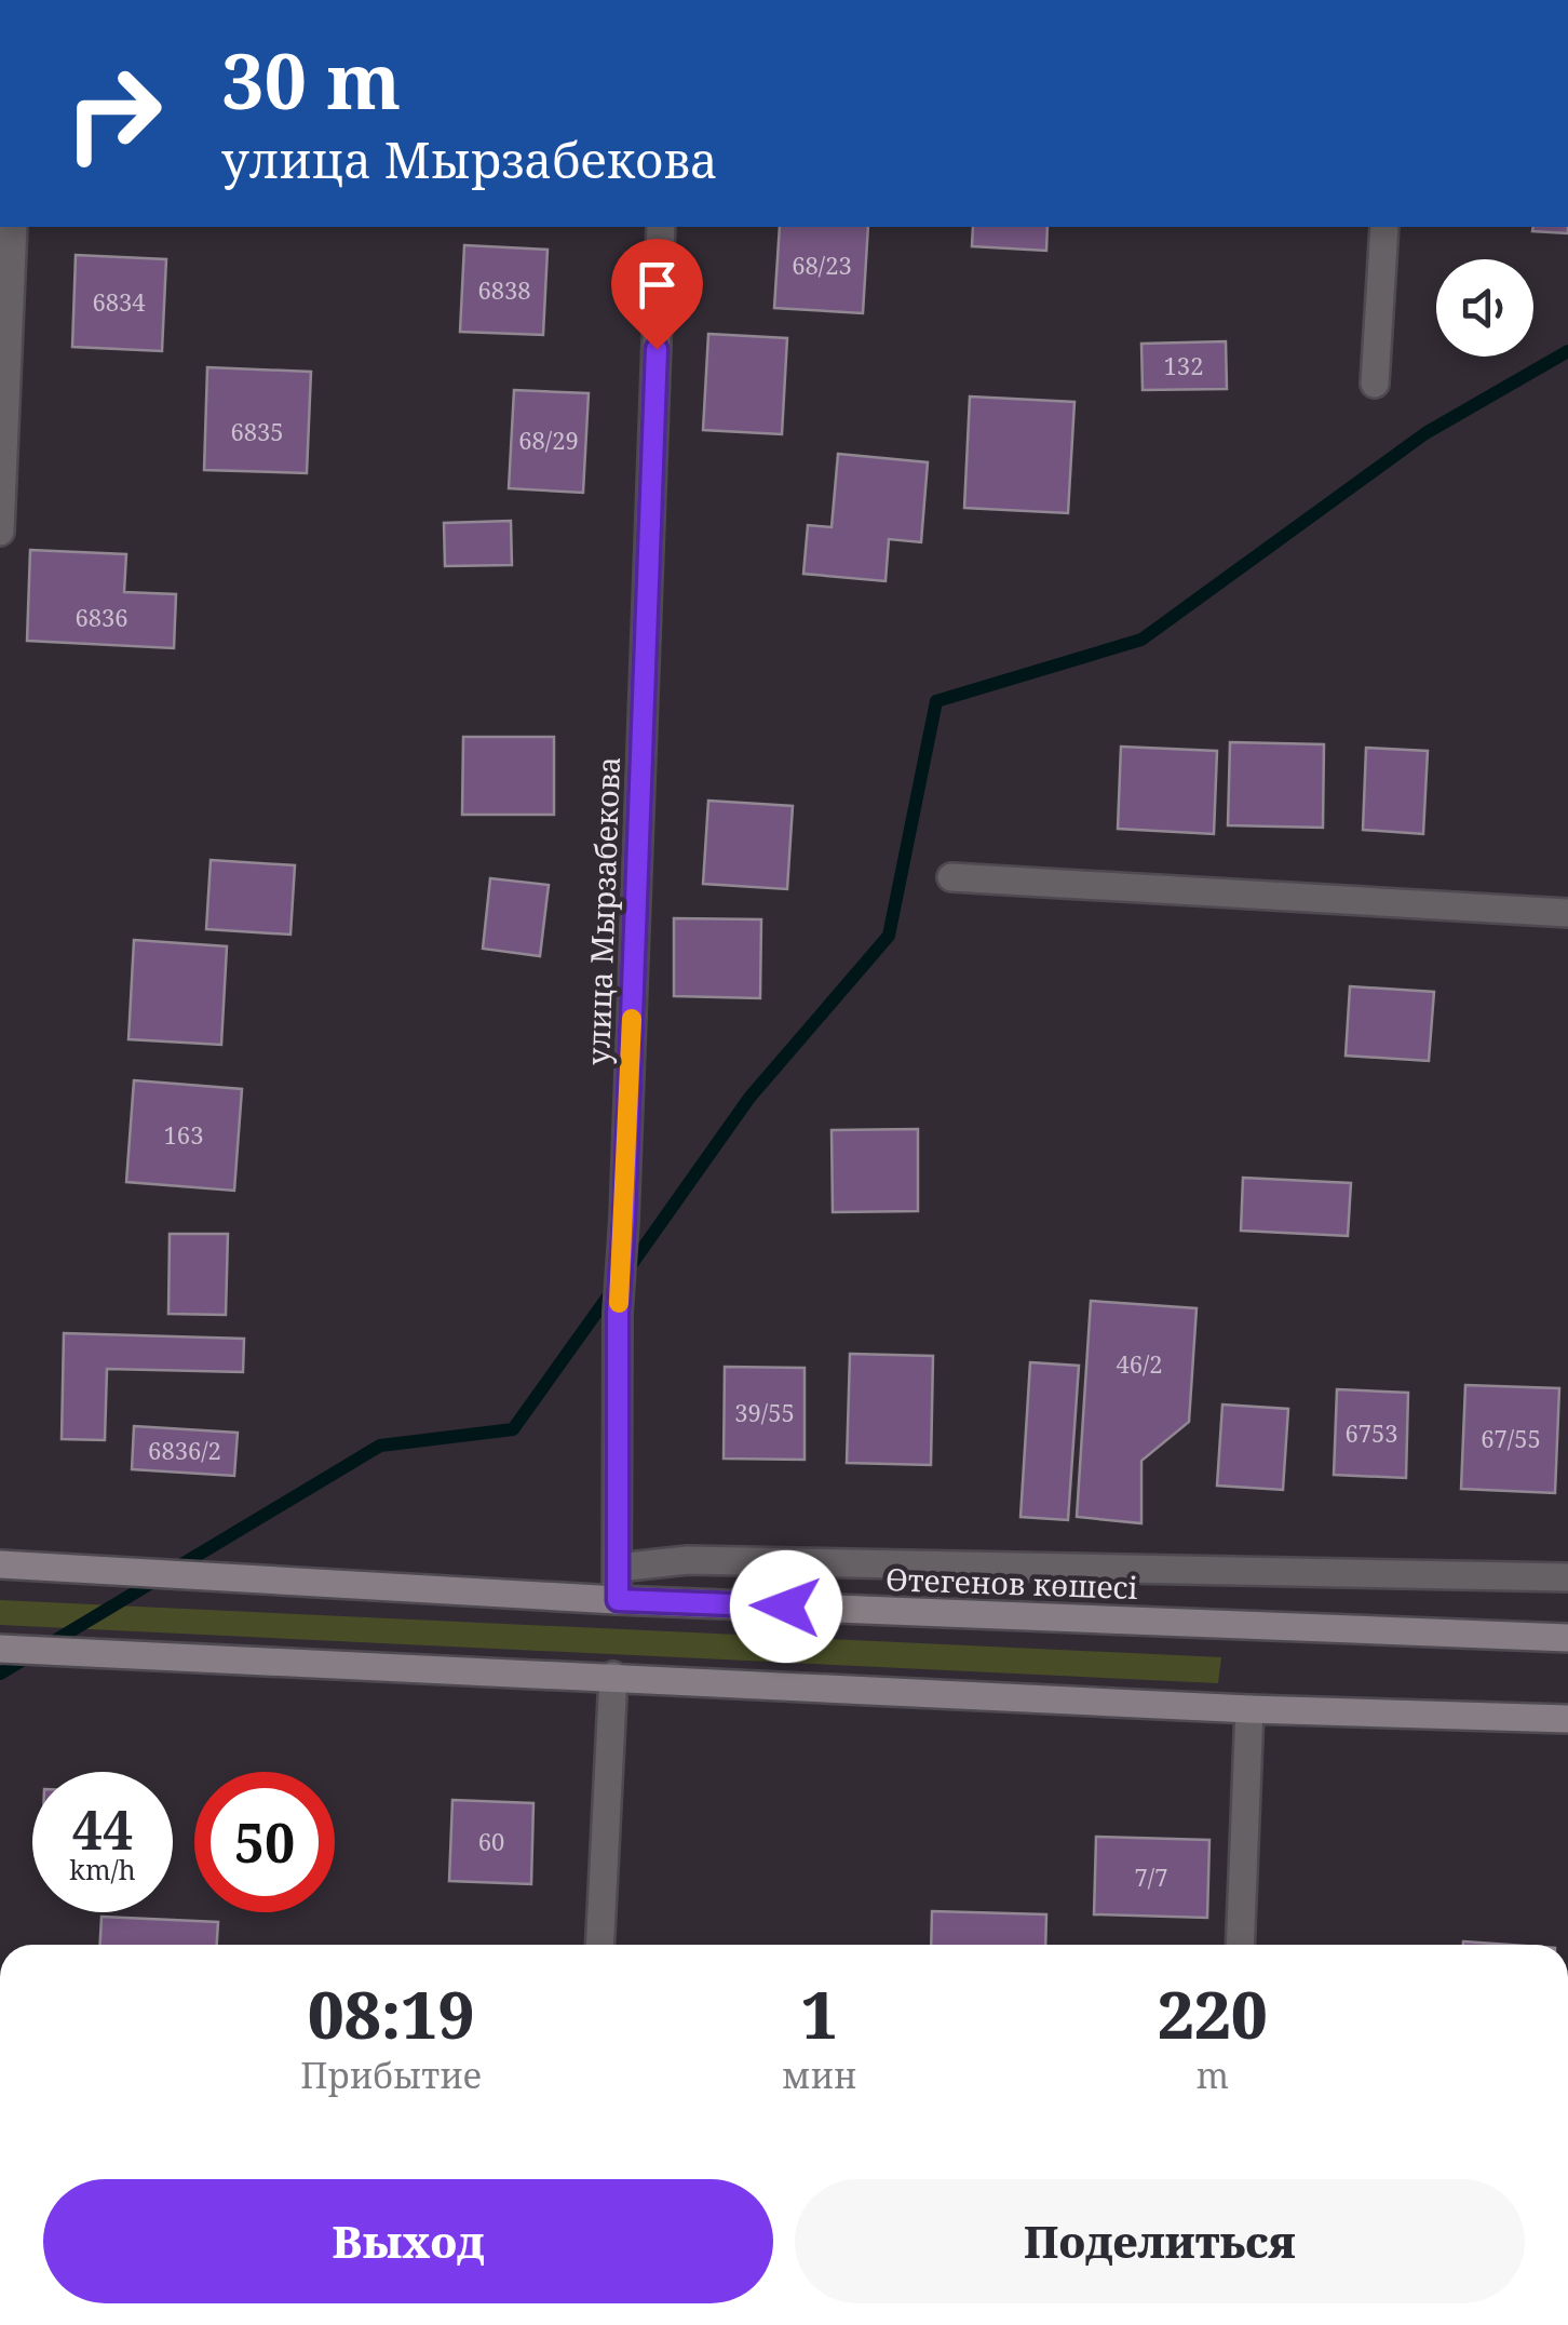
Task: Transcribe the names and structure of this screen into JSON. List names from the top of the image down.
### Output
{
  "streets": {
    "main road": ["Өтегенов көшесі"],
    "street": ["улица Мырзабекова"]
  },
  "crossings": [
    ["улица Мырзабекова", "Өтегенов көшесі"]
  ],
  "house_numbers": [
    "68/23",
    "6838",
    "6834",
    "132",
    "6835",
    "68/29",
    "6836",
    "163",
    "46/2",
    "39/55",
    "6753",
    "67/55",
    "6836/2",
    "60",
    "7/7"
  ],
  "page": {
    "turn": ["30 m", "улица Мырзабекова"],
    "speed": "44 km/h",
    "limit": "50",
    "eta": [
      "08:19",
      "Прибытие",
      "1",
      "мин",
      "220",
      "m"
    ],
    "buttons": ["Выход", "Поделиться"]
  }
}
